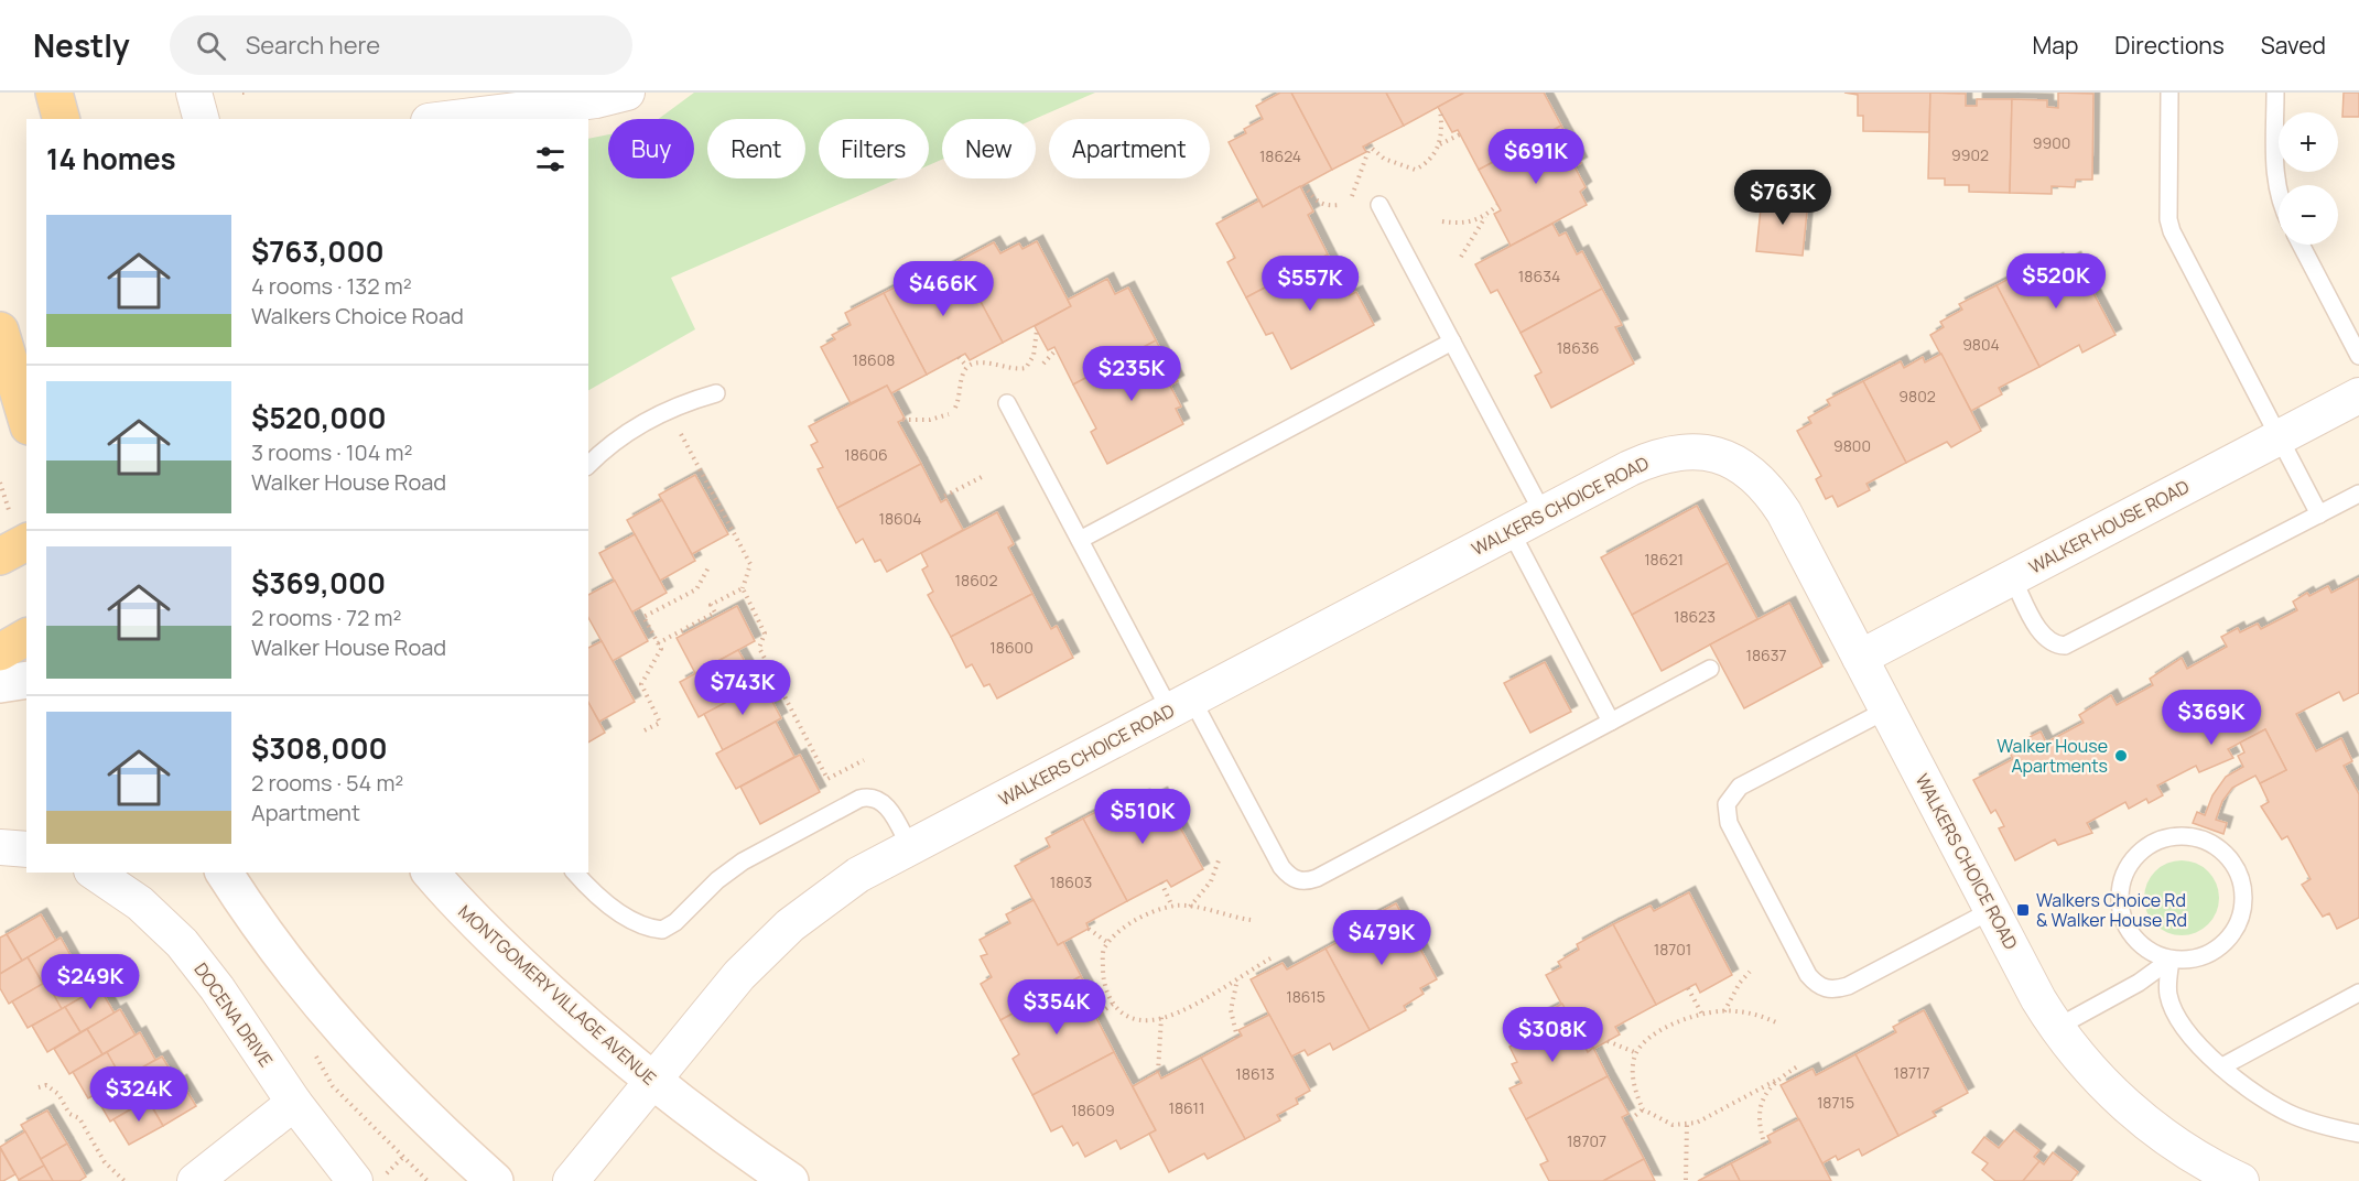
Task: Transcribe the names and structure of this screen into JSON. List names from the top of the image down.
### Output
{
  "streets": {
    "main road": ["MONTGOMERY VILLAGE AVENUE"],
    "street": ["WALKERS CHOICE ROAD", "WALKER HOUSE ROAD", "DOCENA DRIVE"]
  },
  "crossings": [
    ["WALKERS CHOICE ROAD", "WALKER HOUSE ROAD"],
    ["WALKERS CHOICE ROAD", "MONTGOMERY VILLAGE AVENUE"]
  ],
  "places": {
    "other": ["Walker House Apartments"],
    "transit": ["Walkers Choice Rd & Walker House Rd"]
  },
  "house_numbers": [
    "9900",
    "9902",
    "18624",
    "18634",
    "9804",
    "18636",
    "18608",
    "9802",
    "9800",
    "18606",
    "18604",
    "18621",
    "18602",
    "18623",
    "18600",
    "18637",
    "18603",
    "18701",
    "18615",
    "18717",
    "18613",
    "18715",
    "18611",
    "18609",
    "18707"
  ],
  "page": {
    "header": "Nestly",
    "search": "Search here",
    "nav": ["Map", "Directions", "Saved"],
    "map_buttons": ["+", "−"],
    "chip": [
      "Buy",
      "Rent",
      "Filters",
      "New",
      "Apartment"
    ],
    "heading": "14 homes",
    "price": [
      "$691K",
      "$763K",
      "$520K",
      "$557K",
      "$466K",
      "$235K",
      "$743K",
      "$369K",
      "$510K",
      "$479K",
      "$249K",
      "$354K",
      "$308K",
      "$324K"
    ],
    "list": [
      {
        "name": "$763,000",
        "note": "4 rooms · 132 m² · Walkers Choice Road"
      },
      {
        "name": "$520,000",
        "note": "3 rooms · 104 m² · Walker House Road"
      },
      {
        "name": "$369,000",
        "note": "2 rooms · 72 m² · Walker House Road"
      },
      {
        "name": "$308,000",
        "note": "2 rooms · 54 m² · Apartment"
      }
    ]
  }
}
